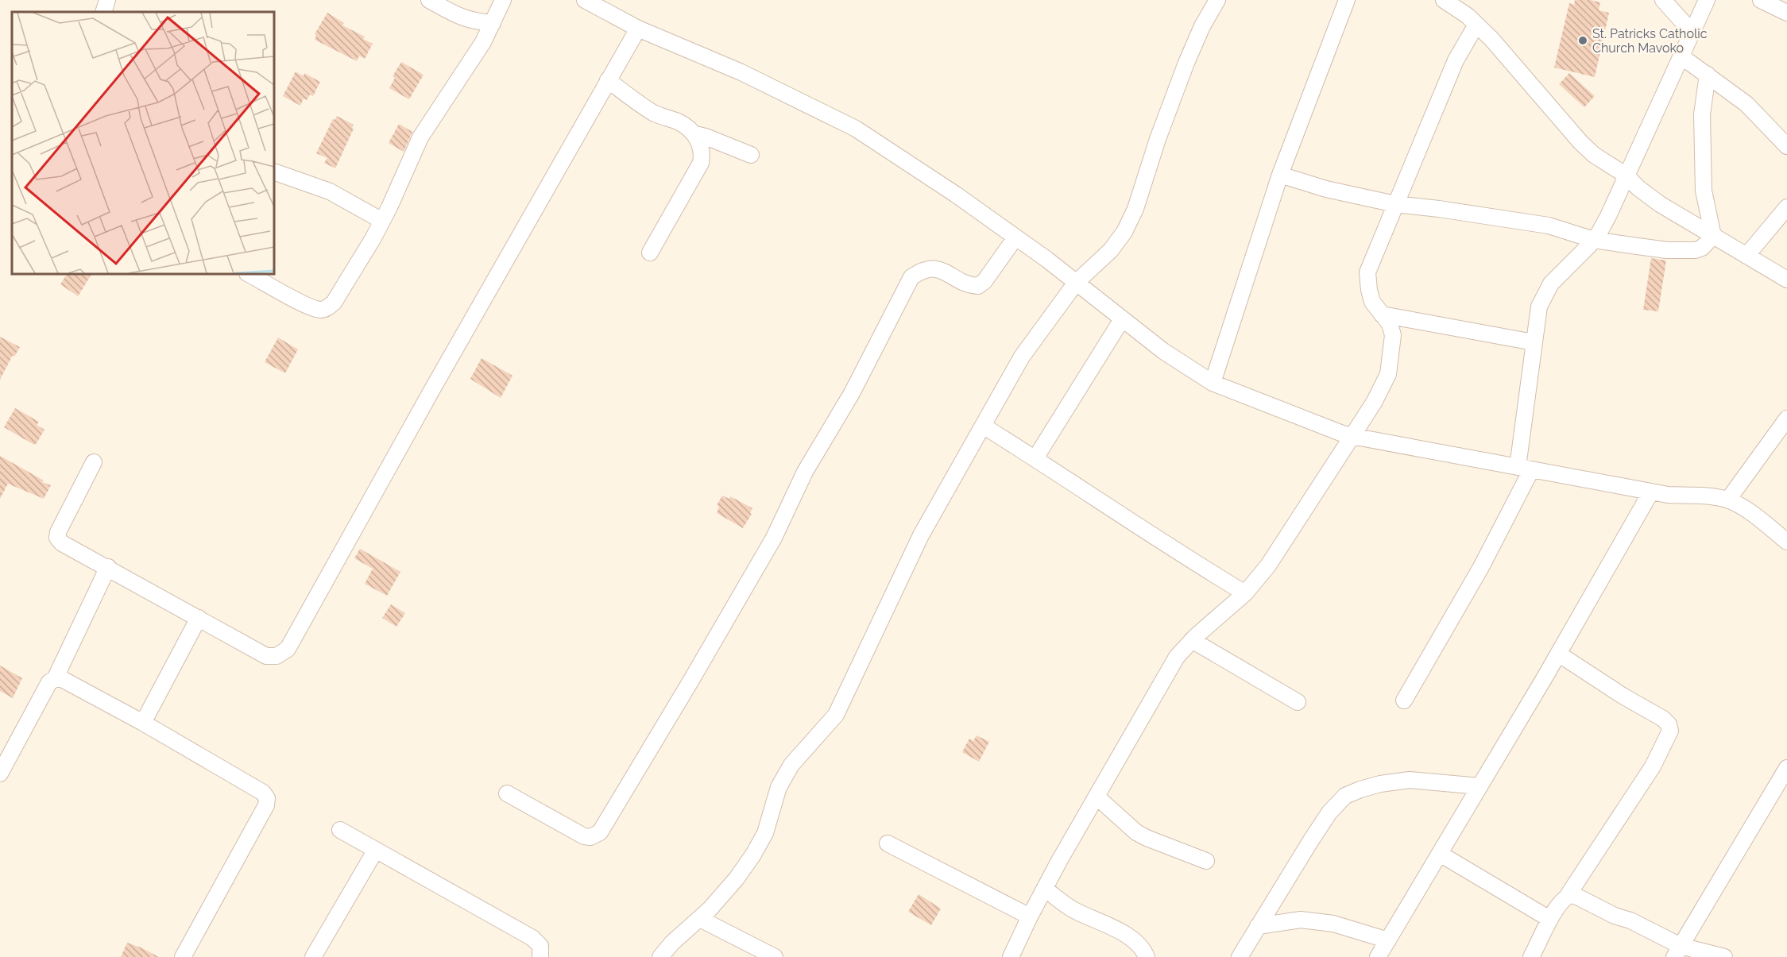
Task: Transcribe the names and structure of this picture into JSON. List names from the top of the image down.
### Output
{
  "places": ["St. Patricks Catholic Church Mavoko"]
}
